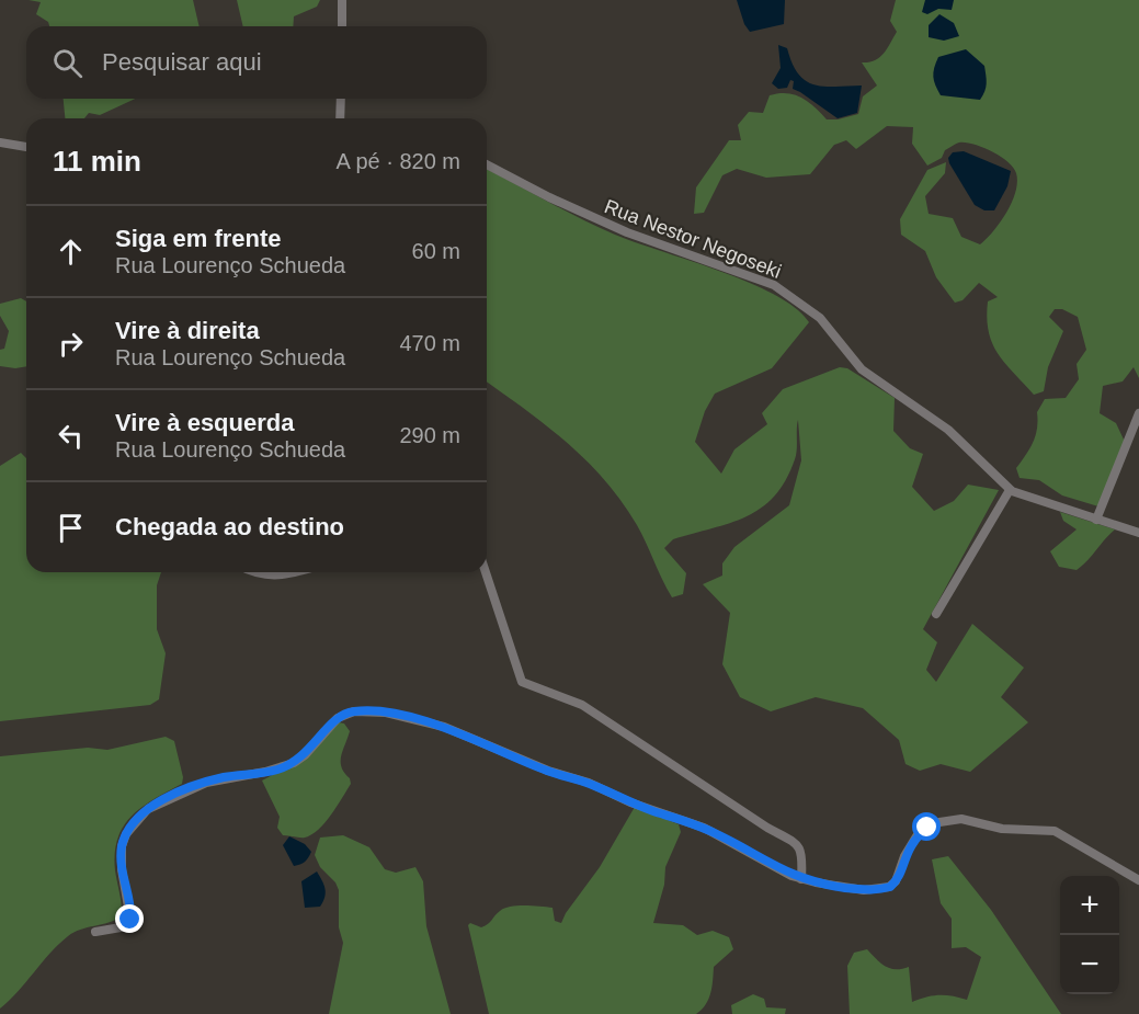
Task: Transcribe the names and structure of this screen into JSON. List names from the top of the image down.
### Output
{
  "streets": {
    "street": ["Rua Nestor Negoseki"]
  },
  "page": {
    "search": "Pesquisar aqui",
    "heading": ["11 min", "A pé · 820 m"],
    "list": [
      ["Siga em frente", "Rua Lourenço Schueda", "60 m"],
      ["Vire à direita", "Rua Lourenço Schueda", "470 m"],
      ["Vire à esquerda", "Rua Lourenço Schueda", "290 m"],
      "Chegada ao destino"
    ],
    "map_buttons": ["+", "−"]
  }
}
